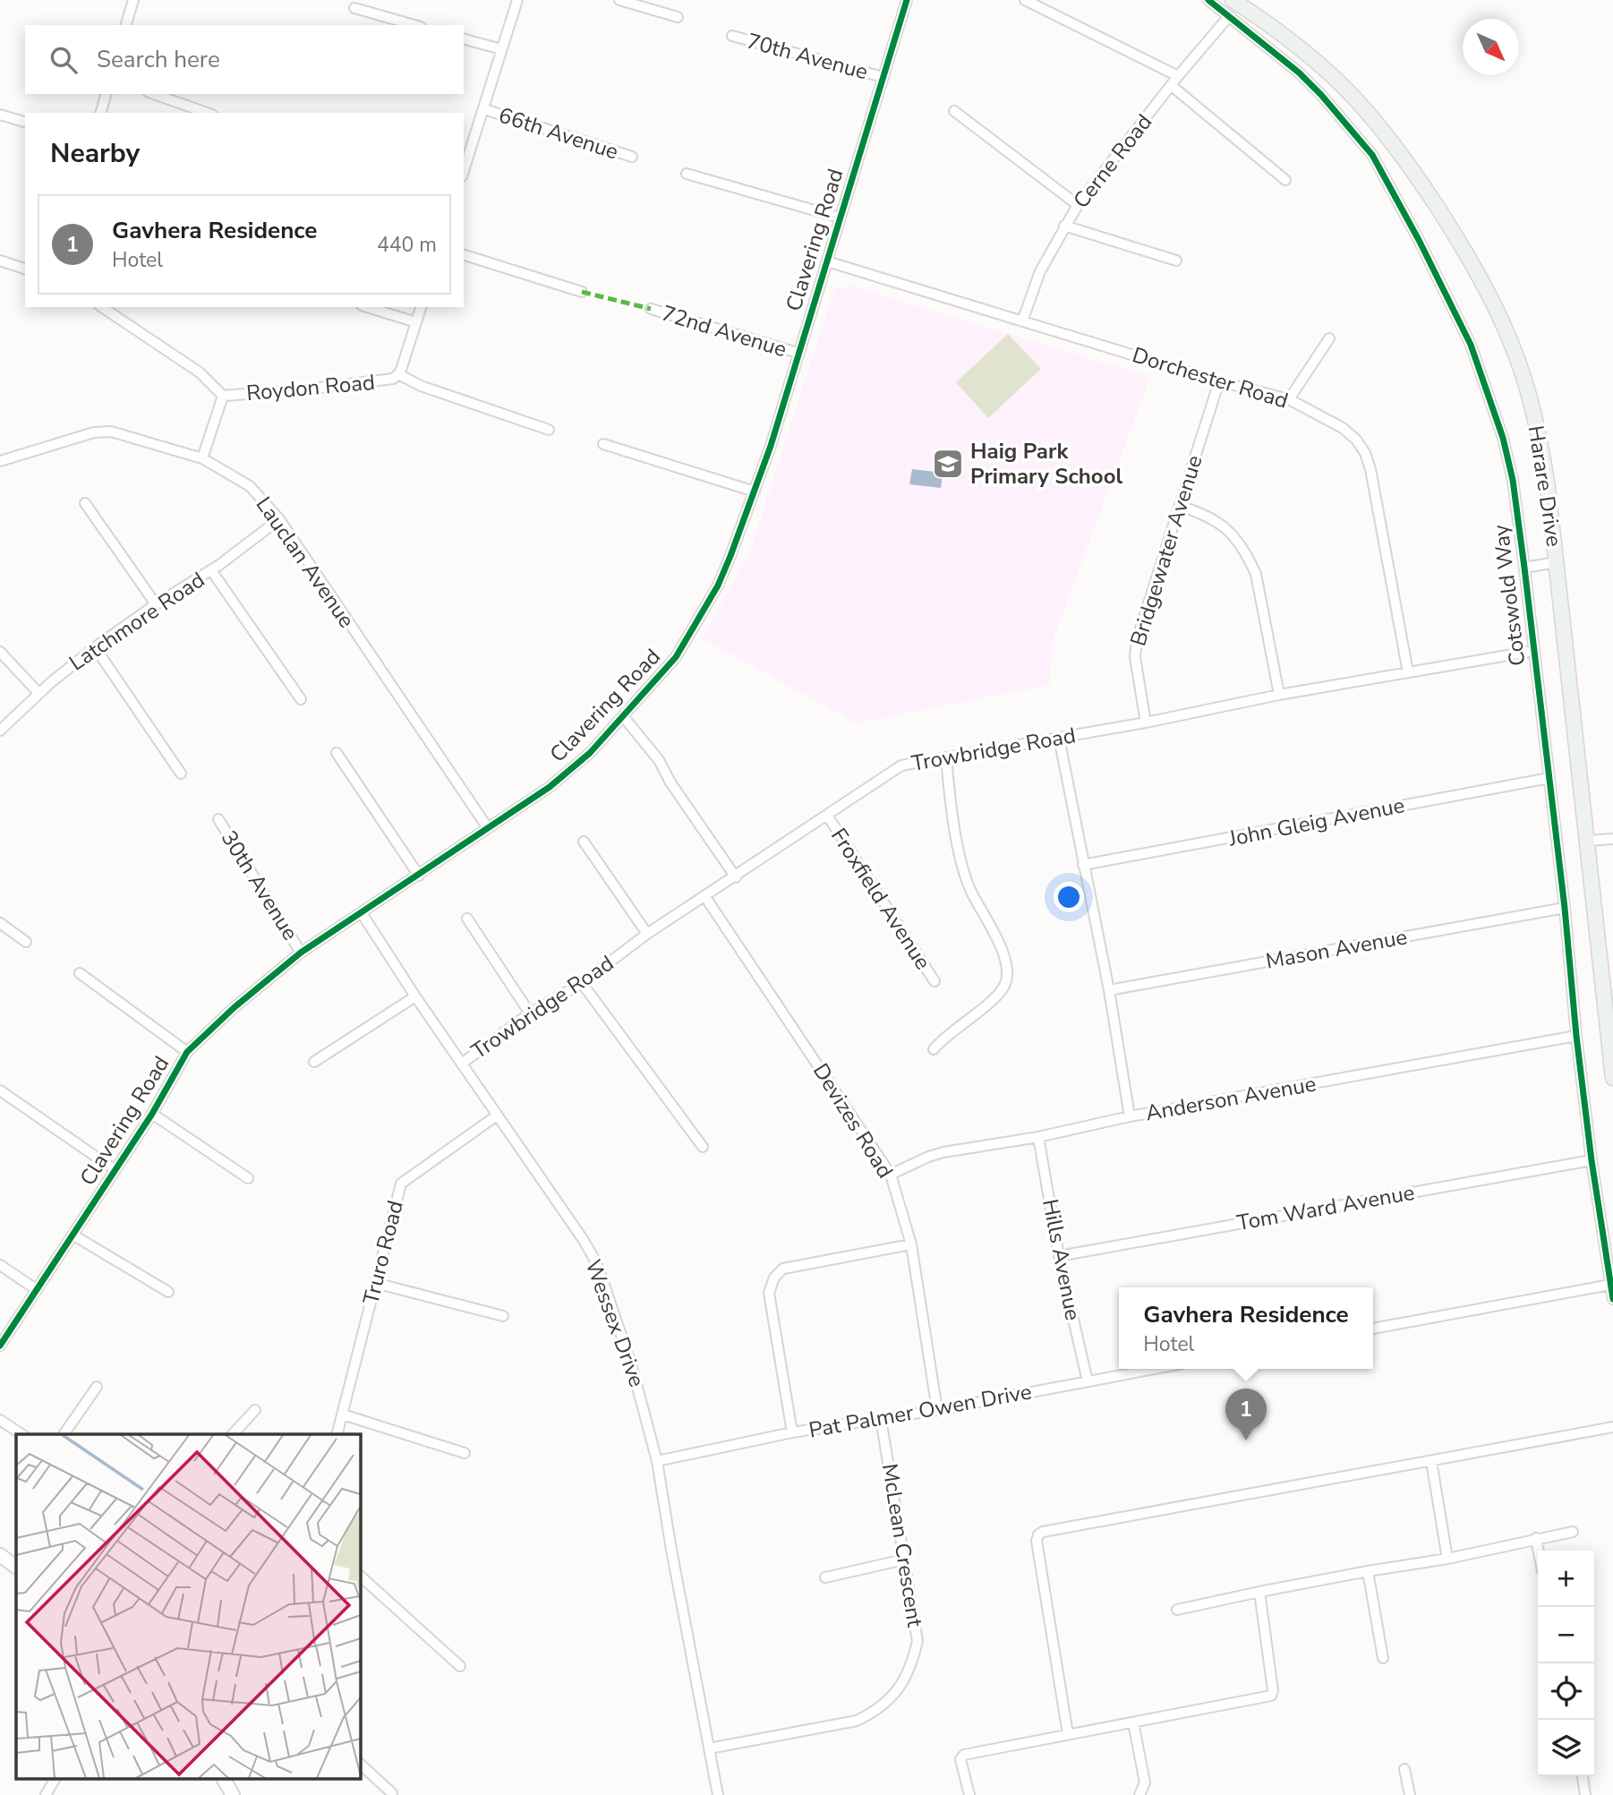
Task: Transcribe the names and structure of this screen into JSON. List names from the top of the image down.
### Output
{
  "streets": {
    "main road": ["Harare Drive"],
    "street": [
      "70th Avenue",
      "66th Avenue",
      "Cerne Road",
      "Clavering Road",
      "72nd Avenue",
      "Dorchester Road",
      "Roydon Road",
      "Bridgewater Avenue",
      "Lauclan Avenue",
      "Cotswold Way",
      "Latchmore Road",
      "Trowbridge Road",
      "John Gleig Avenue",
      "30th Avenue",
      "Froxfield Avenue",
      "Mason Avenue",
      "Anderson Avenue",
      "Devizes Road",
      "Tom Ward Avenue",
      "Truro Road",
      "Hills Avenue",
      "Wessex Drive",
      "Pat Palmer Owen Drive",
      "McLean Crescent"
    ]
  },
  "crossings": [
    ["70th Avenue", "Clavering Road"],
    ["Cerne Road", "Dorchester Road"],
    ["Cerne Road", "Cotswold Way"],
    ["Clavering Road", "72nd Avenue"],
    ["Clavering Road", "Dorchester Road"],
    ["Clavering Road", "Lauclan Avenue"],
    ["Clavering Road", "30th Avenue"],
    ["Clavering Road", "Wessex Drive"],
    ["Dorchester Road", "Bridgewater Avenue"],
    ["Dorchester Road", "Trowbridge Road"],
    ["Harare Drive", "Cotswold Way"],
    ["Bridgewater Avenue", "Trowbridge Road"],
    ["Lauclan Avenue", "Latchmore Road"],
    ["Cotswold Way", "Trowbridge Road"],
    ["Cotswold Way", "John Gleig Avenue"],
    ["Cotswold Way", "Mason Avenue"],
    ["Cotswold Way", "Anderson Avenue"],
    ["Cotswold Way", "Tom Ward Avenue"],
    ["Trowbridge Road", "Froxfield Avenue"],
    ["Trowbridge Road", "Devizes Road"],
    ["Trowbridge Road", "Wessex Drive"],
    ["Anderson Avenue", "Devizes Road"],
    ["Anderson Avenue", "Hills Avenue"],
    ["Devizes Road", "Pat Palmer Owen Drive"],
    ["Tom Ward Avenue", "Hills Avenue"],
    ["Truro Road", "Wessex Drive"],
    ["Hills Avenue", "Pat Palmer Owen Drive"],
    ["Wessex Drive", "Pat Palmer Owen Drive"],
    ["Wessex Drive", "McLean Crescent"],
    ["Pat Palmer Owen Drive", "McLean Crescent"]
  ],
  "places": {
    "school or university": ["Haig Park Primary School"]
  },
  "north": "bottom right",
  "page": {
    "search": "Search here",
    "heading": "Nearby",
    "list": [
      {
        "mark": "1",
        "name": "Gavhera Residence",
        "note": "Hotel",
        "value": "440 m"
      }
    ],
    "popup": ["Gavhera Residence", "Hotel"],
    "pins": "1",
    "map_buttons": ["+", "−"]
  }
}
